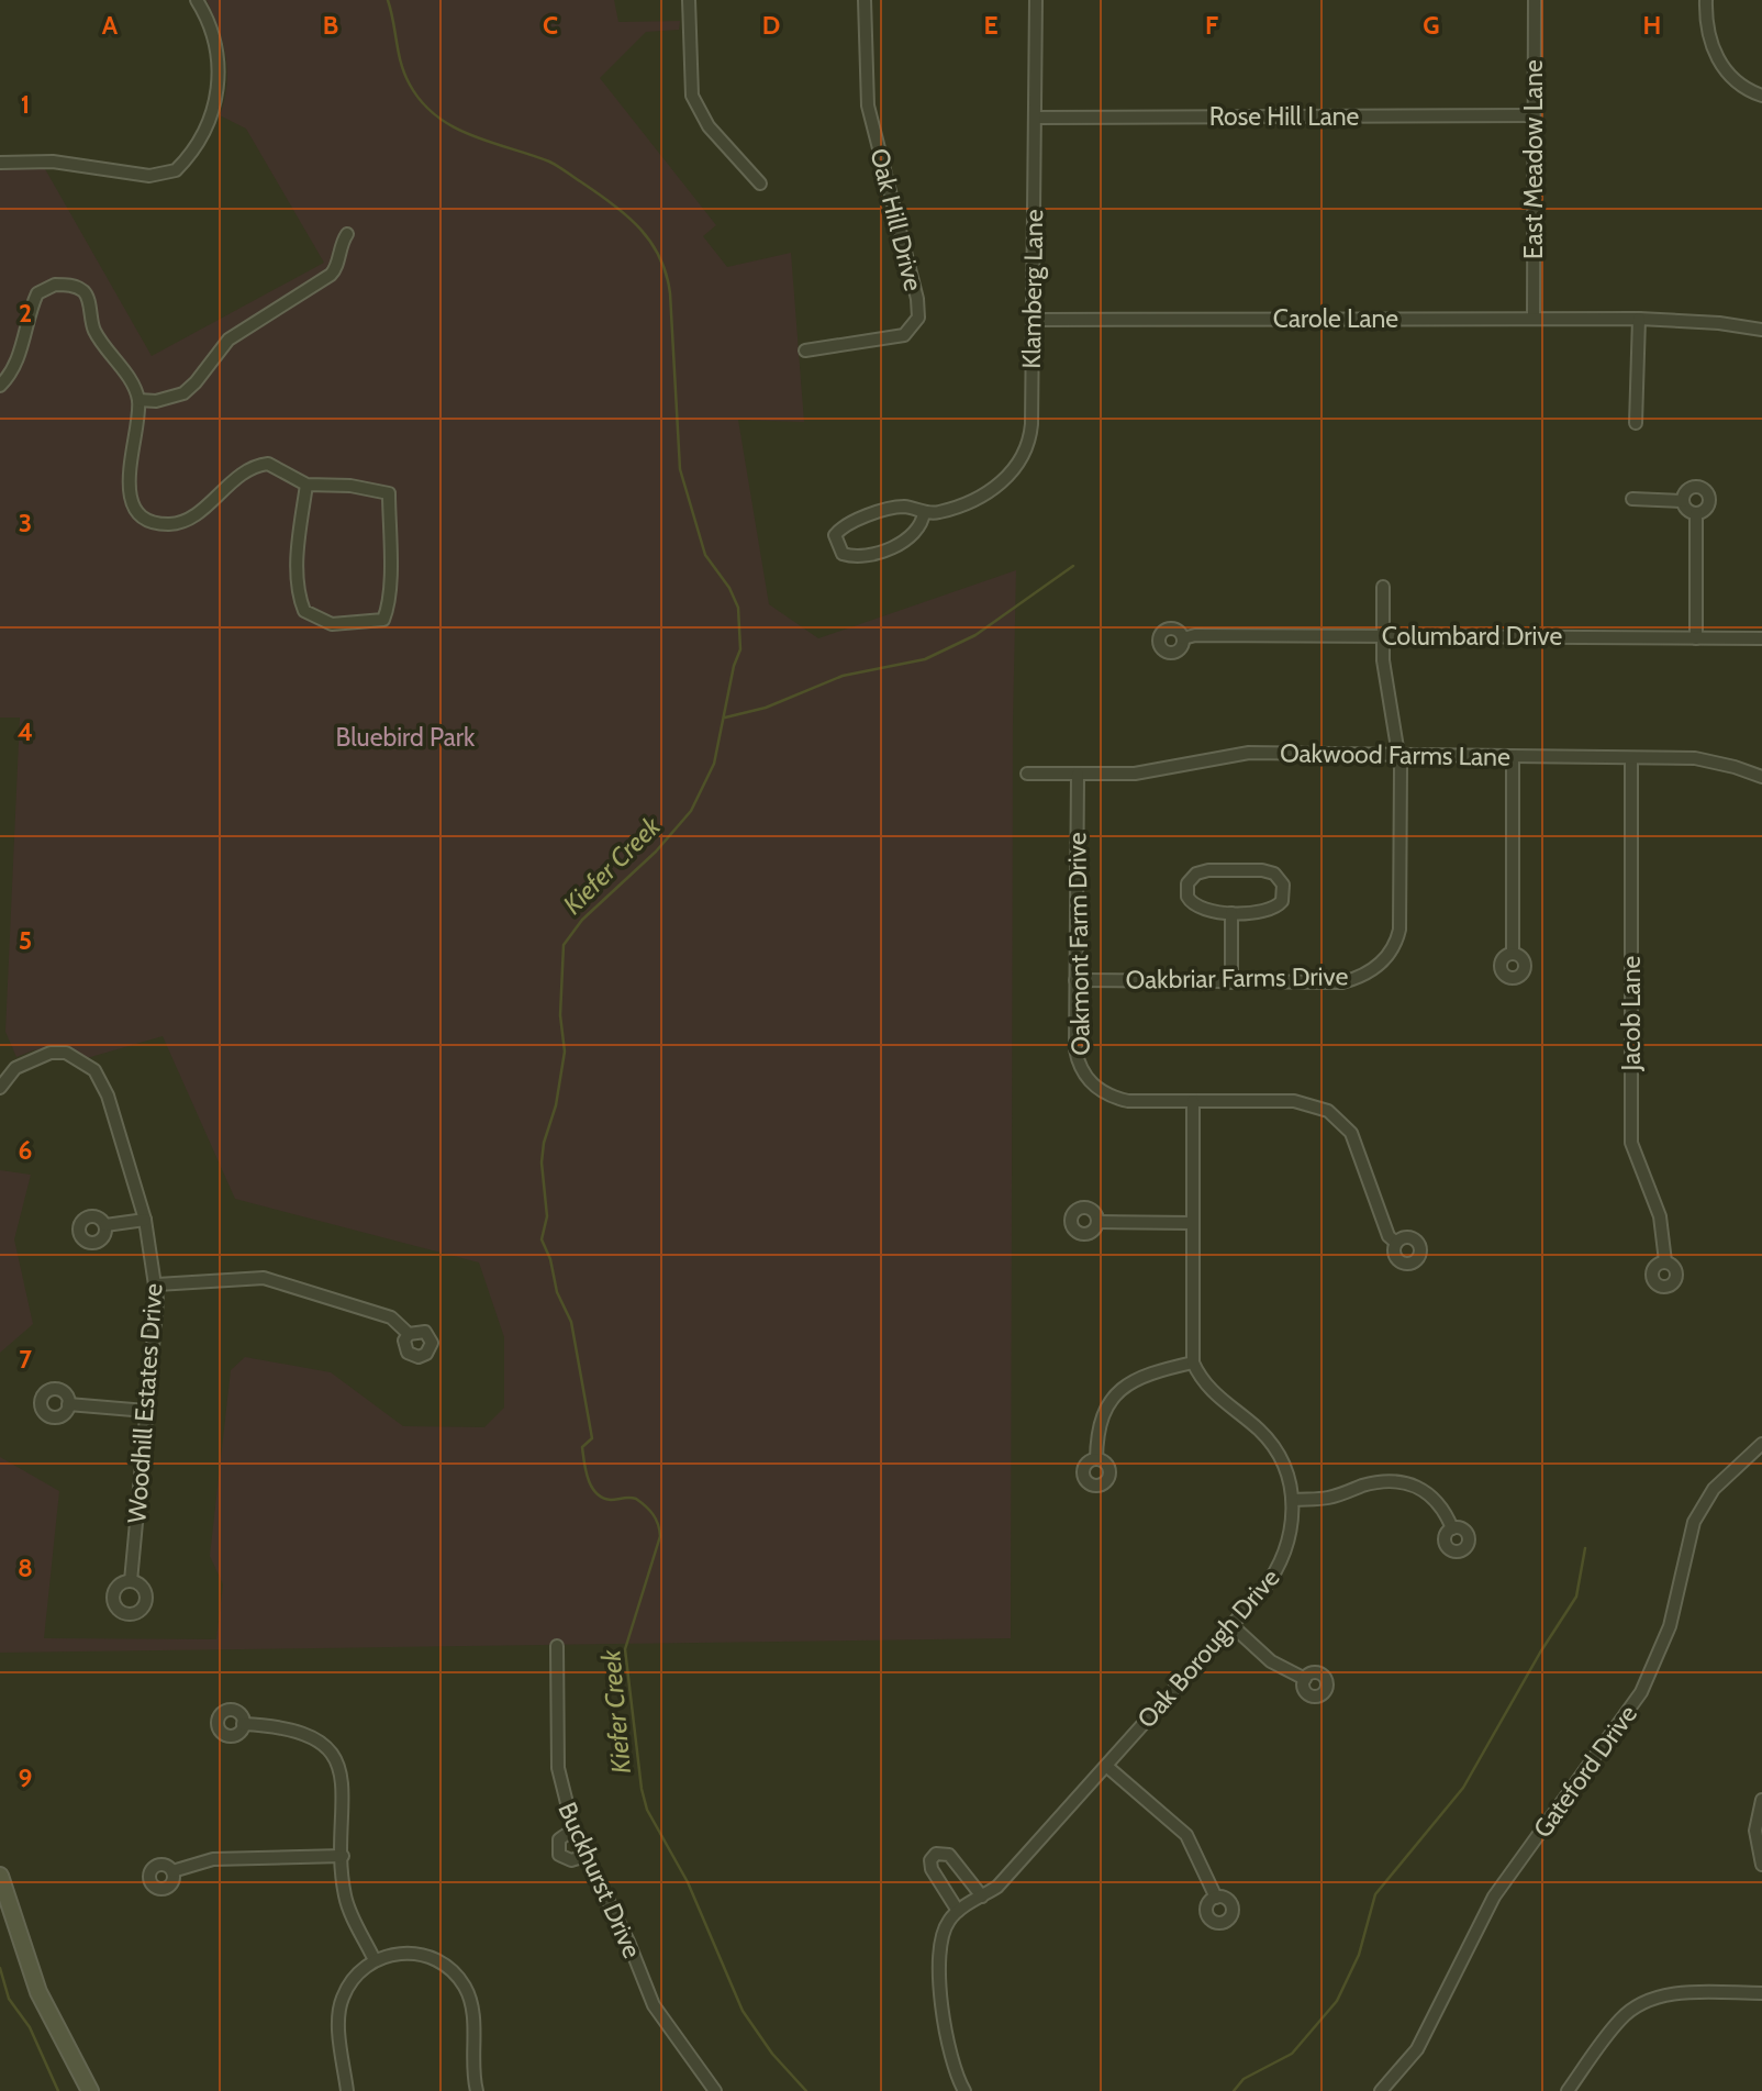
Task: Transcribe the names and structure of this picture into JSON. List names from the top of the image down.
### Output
{
  "streets": {
    "street": [
      "Rose Hill Lane",
      "East Meadow Lane",
      "Oak Hill Drive",
      "Klamberg Lane",
      "Carole Lane",
      "Columbard Drive",
      "Oakwood Farms Lane",
      "Oakmont Farm Drive",
      "Oakbriar Farms Drive",
      "Jacob Lane",
      "Woodhill Estates Drive",
      "Oak Borough Drive",
      "Gateford Drive",
      "Buckhurst Drive"
    ]
  },
  "crossings": [
    ["Rose Hill Lane", "East Meadow Lane"],
    ["Rose Hill Lane", "Klamberg Lane"],
    ["East Meadow Lane", "Carole Lane"],
    ["Klamberg Lane", "Carole Lane"],
    ["Columbard Drive", "Oakbriar Farms Drive"],
    ["Oakwood Farms Lane", "Oakmont Farm Drive"],
    ["Oakwood Farms Lane", "Oakbriar Farms Drive"],
    ["Oakwood Farms Lane", "Jacob Lane"],
    ["Oakmont Farm Drive", "Oakbriar Farms Drive"]
  ],
  "water": ["Kiefer Creek"],
  "parks": ["Bluebird Park"],
  "grid": {
    "columns": [
      "A",
      "B",
      "C",
      "D",
      "E",
      "F",
      "G",
      "H"
    ],
    "rows": [
      "1",
      "2",
      "3",
      "4",
      "5",
      "6",
      "7",
      "8",
      "9"
    ]
  }
}
